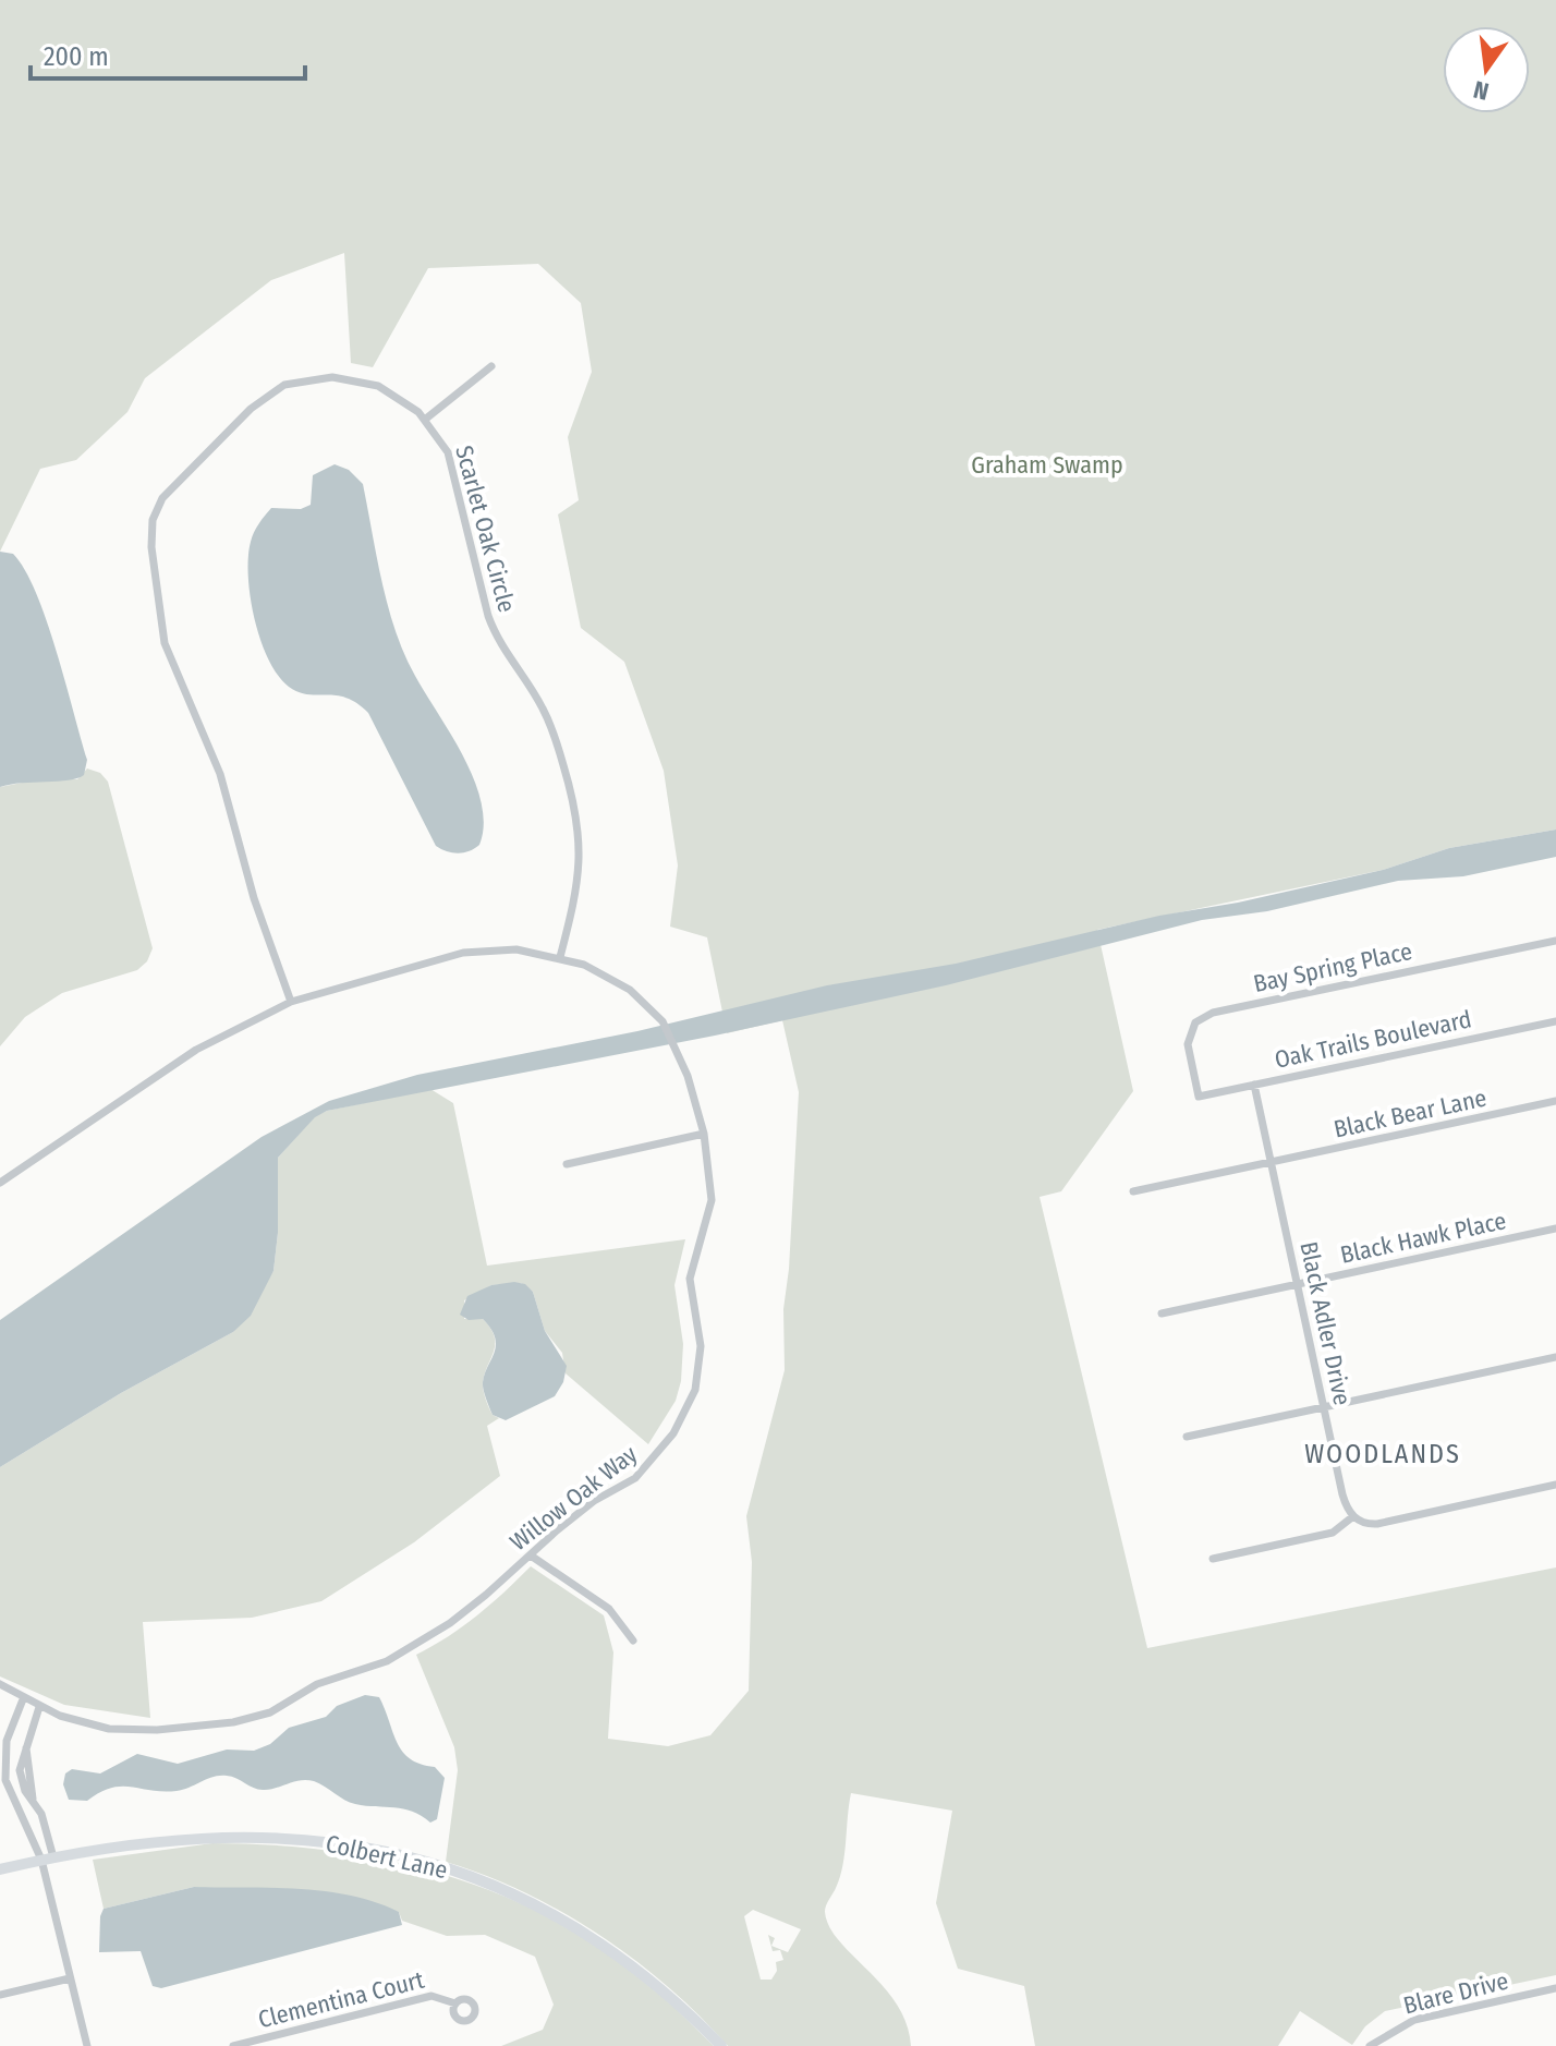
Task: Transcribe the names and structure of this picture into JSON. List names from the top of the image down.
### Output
{
  "streets": {
    "street": [
      "Scarlet Oak Circle",
      "Bay Spring Place",
      "Oak Trails Boulevard",
      "Black Bear Lane",
      "Black Hawk Place",
      "Black Adler Drive",
      "Willow Oak Way",
      "Colbert Lane",
      "Blare Drive",
      "Clementina Court"
    ]
  },
  "crossings": [
    ["Scarlet Oak Circle", "Willow Oak Way"],
    ["Bay Spring Place", "Oak Trails Boulevard"],
    ["Oak Trails Boulevard", "Black Adler Drive"],
    ["Black Bear Lane", "Black Adler Drive"],
    ["Black Hawk Place", "Black Adler Drive"]
  ],
  "districts": ["WOODLANDS"],
  "parks": ["Graham Swamp"],
  "scale_bar": "200 m",
  "north": "bottom"
}
